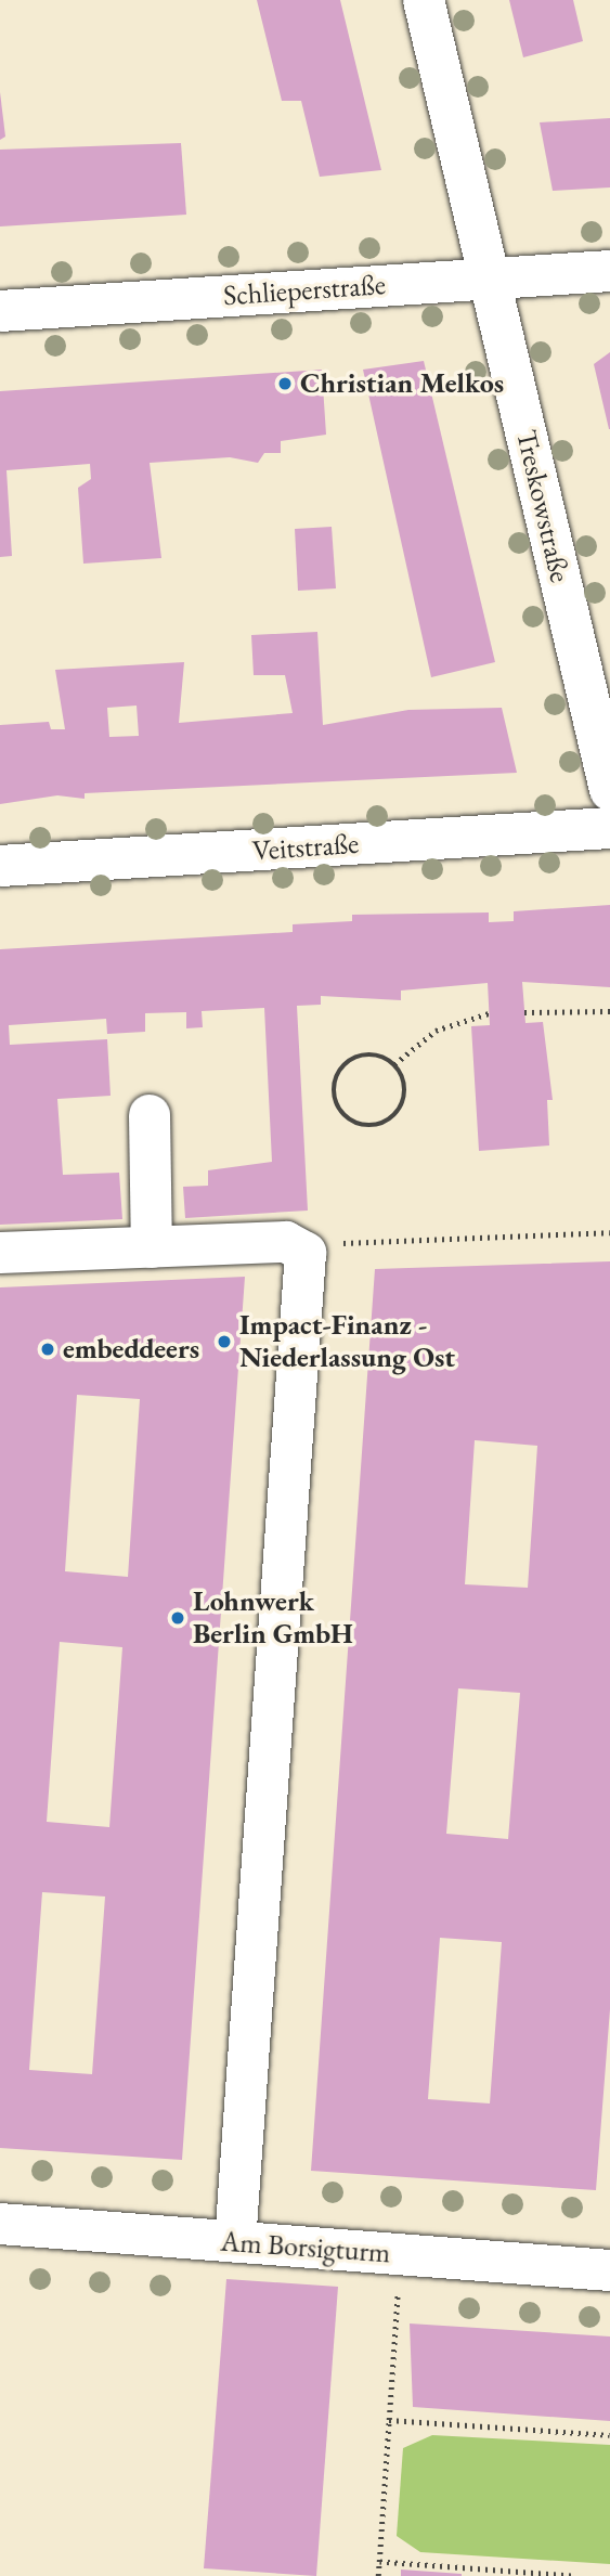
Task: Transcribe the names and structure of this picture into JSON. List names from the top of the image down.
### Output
{
  "streets": {
    "street": [
      "Schlieperstraße",
      "Treskowstraße",
      "Veitstraße",
      "Am Borsigturm"
    ]
  },
  "crossings": [
    ["Schlieperstraße", "Treskowstraße"]
  ],
  "places": [
    "Christian Melkos",
    "Impact-Finanz - Niederlassung Ost",
    "embeddeers",
    "Lohnwerk Berlin GmbH"
  ]
}
